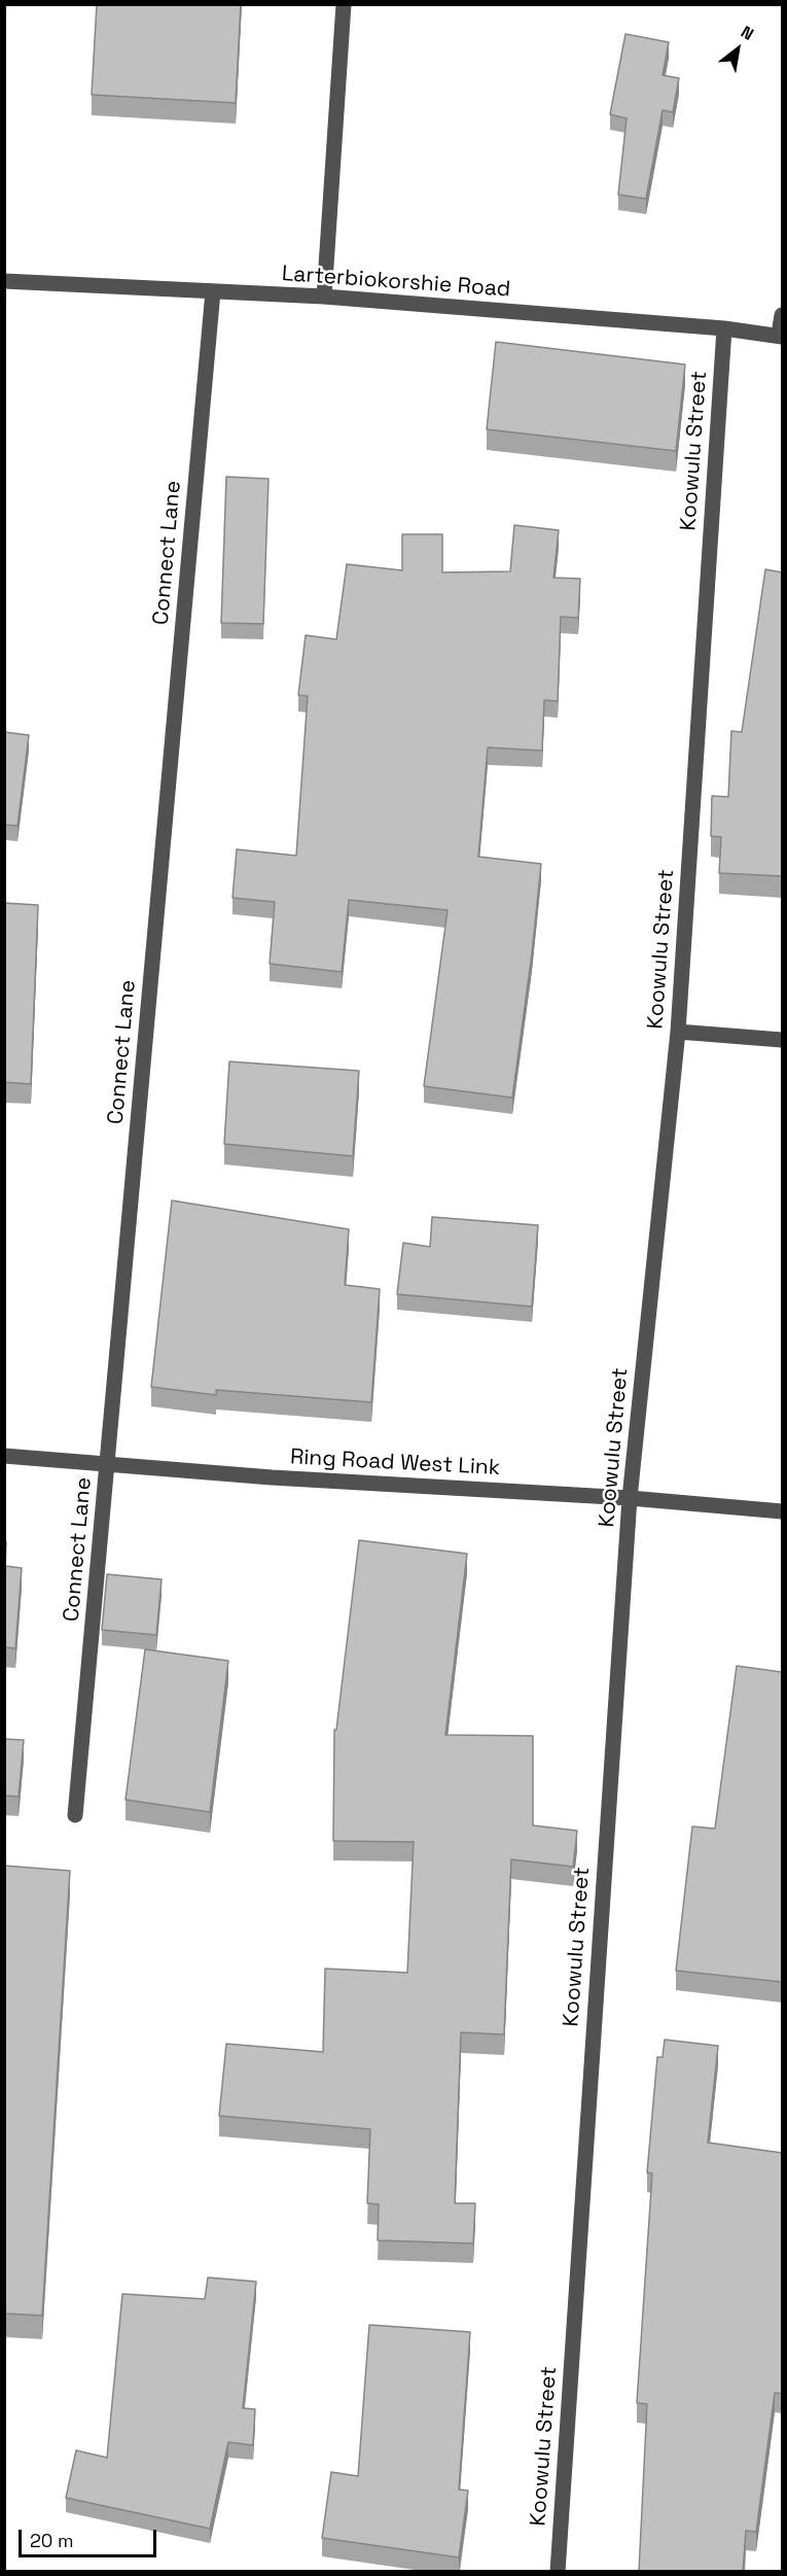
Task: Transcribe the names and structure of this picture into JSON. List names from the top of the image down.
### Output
{
  "streets": {
    "street": [
      "Larterbiokorshie Road",
      "Koowulu Street",
      "Connect Lane",
      "Ring Road West Link"
    ]
  },
  "crossings": [
    ["Larterbiokorshie Road", "Koowulu Street"],
    ["Larterbiokorshie Road", "Connect Lane"],
    ["Koowulu Street", "Ring Road West Link"],
    ["Connect Lane", "Ring Road West Link"]
  ],
  "scale_bar": "20 m",
  "north": "top right"
}
